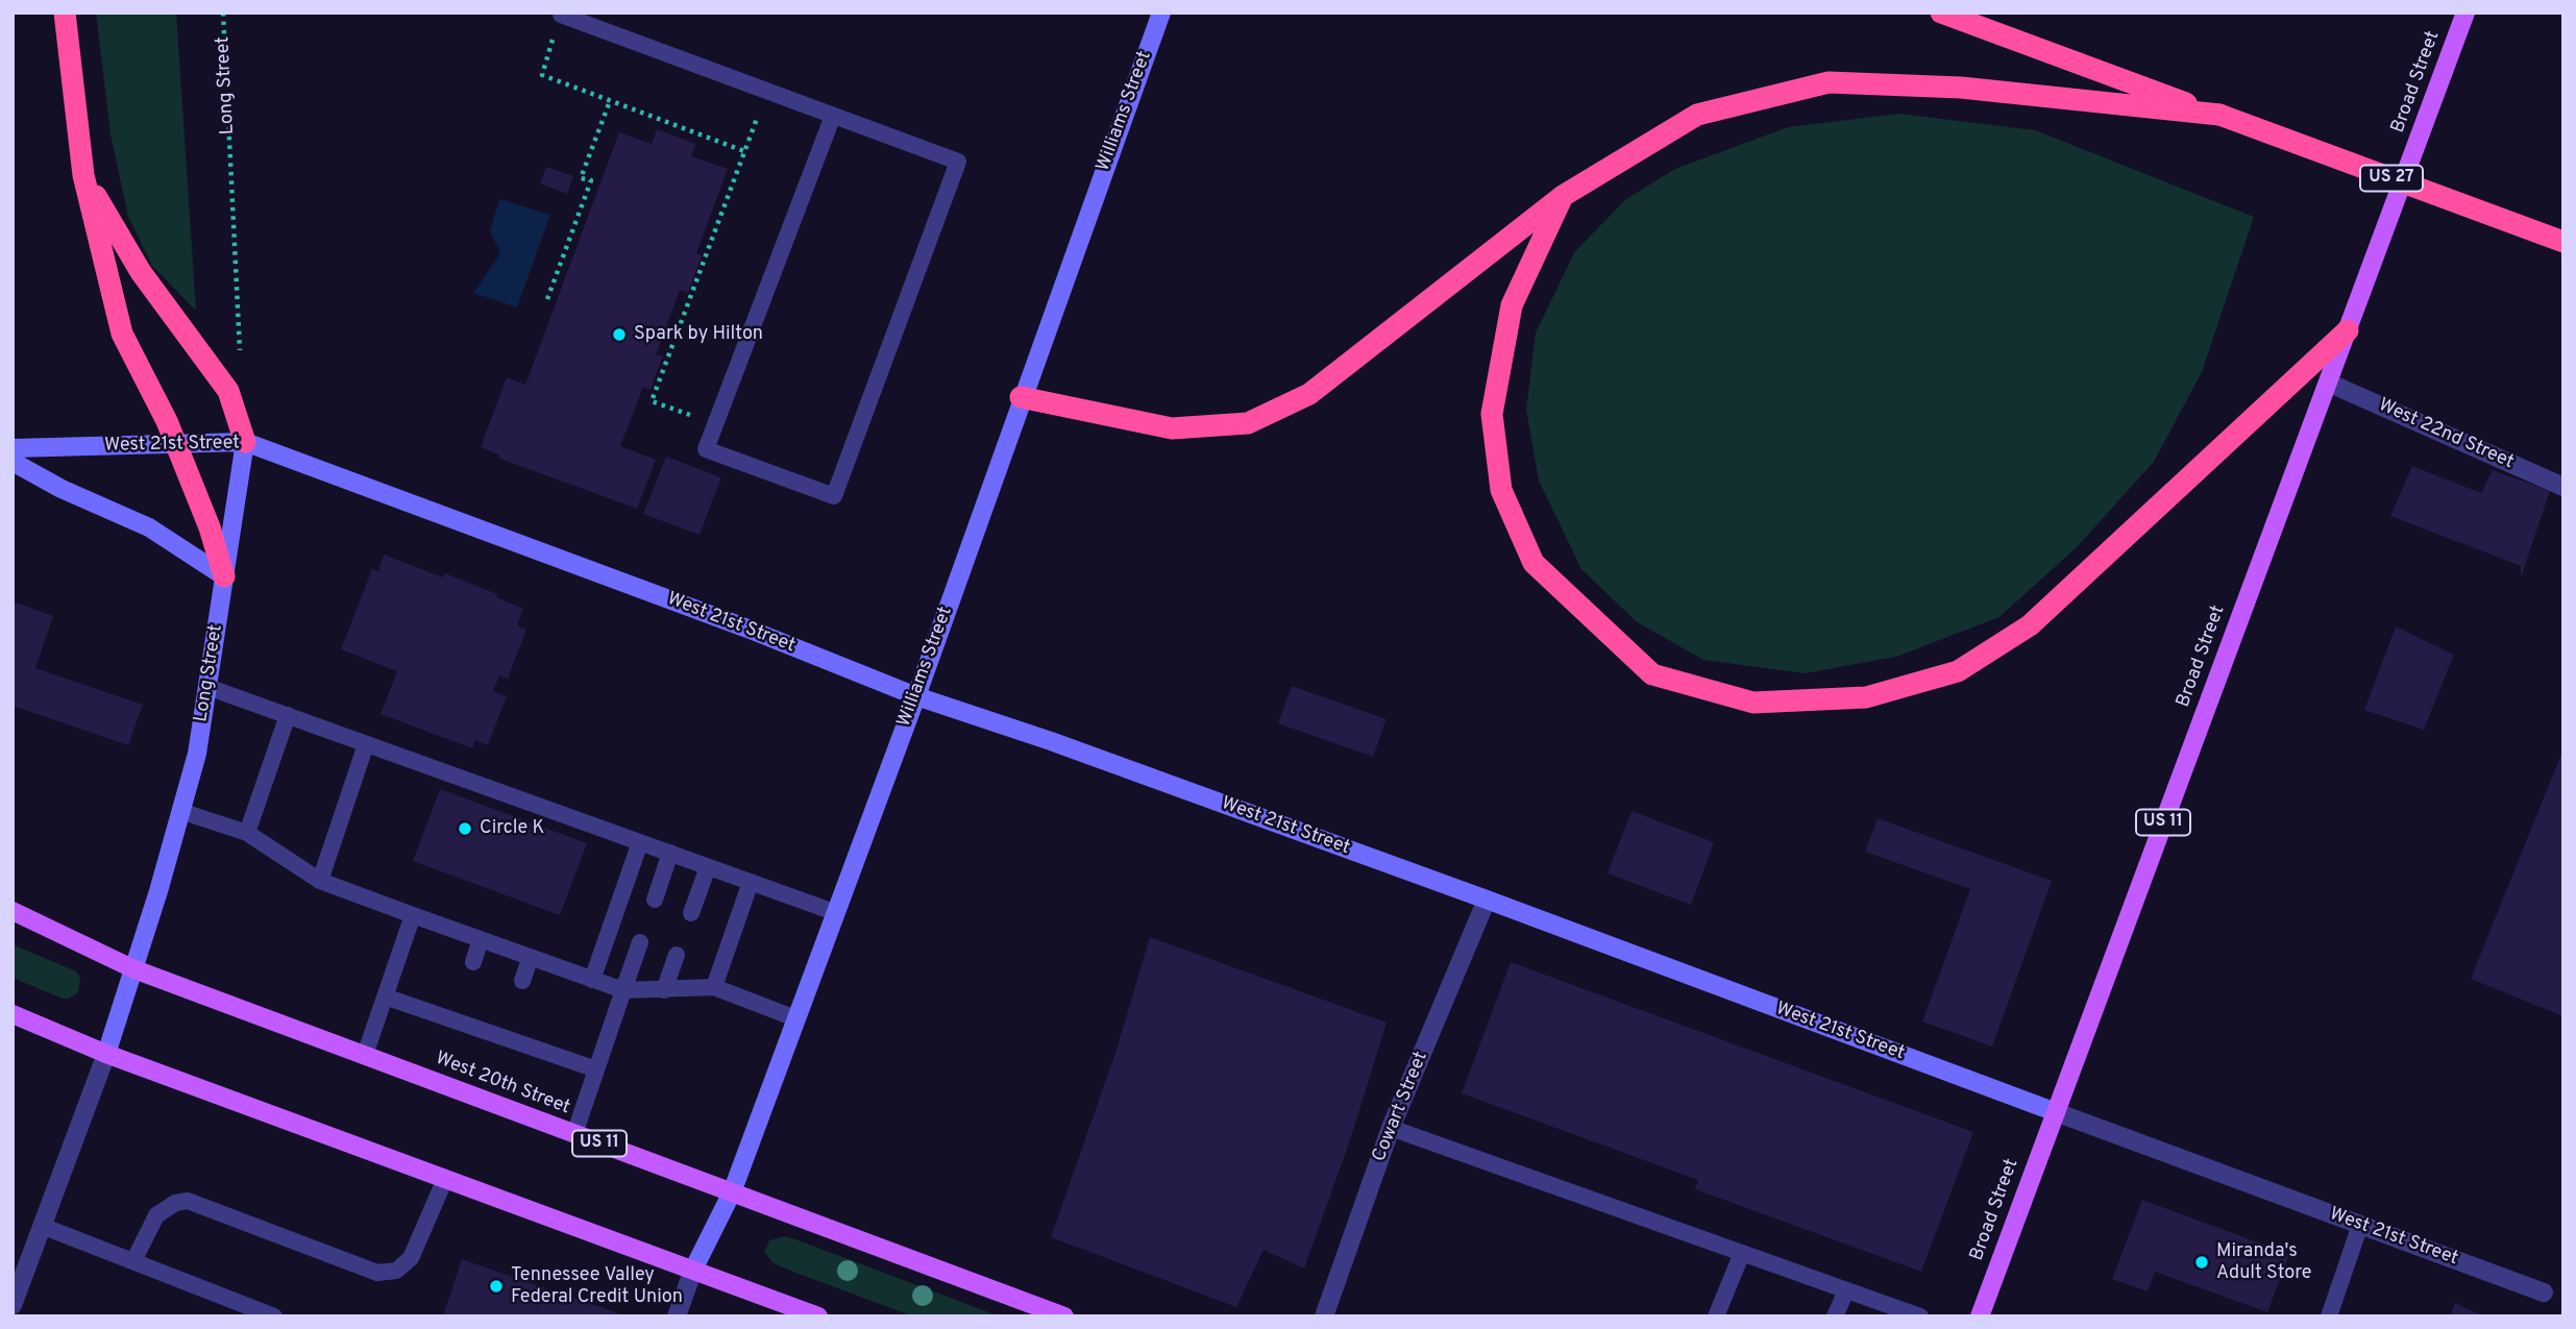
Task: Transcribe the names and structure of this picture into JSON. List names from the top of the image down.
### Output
{
  "streets": {
    "highway": ["US 27"],
    "main road": ["Broad Street", "US 11", "West 20th Street"],
    "street": [
      "Long Street",
      "Williams Street",
      "West 22nd Street",
      "West 21st Street",
      "Cowart Street"
    ]
  },
  "crossings": [
    ["Broad Street", "West 22nd Street"],
    ["Broad Street", "West 21st Street"],
    ["Long Street", "West 21st Street"],
    ["Long Street", "West 20th Street"],
    ["Williams Street", "West 21st Street"],
    ["Williams Street", "West 20th Street"],
    ["West 21st Street", "Cowart Street"]
  ],
  "places": [
    "Spark by Hilton",
    "Circle K",
    "Miranda's Adult Store",
    "Tennessee Valley Federal Credit Union"
  ]
}
